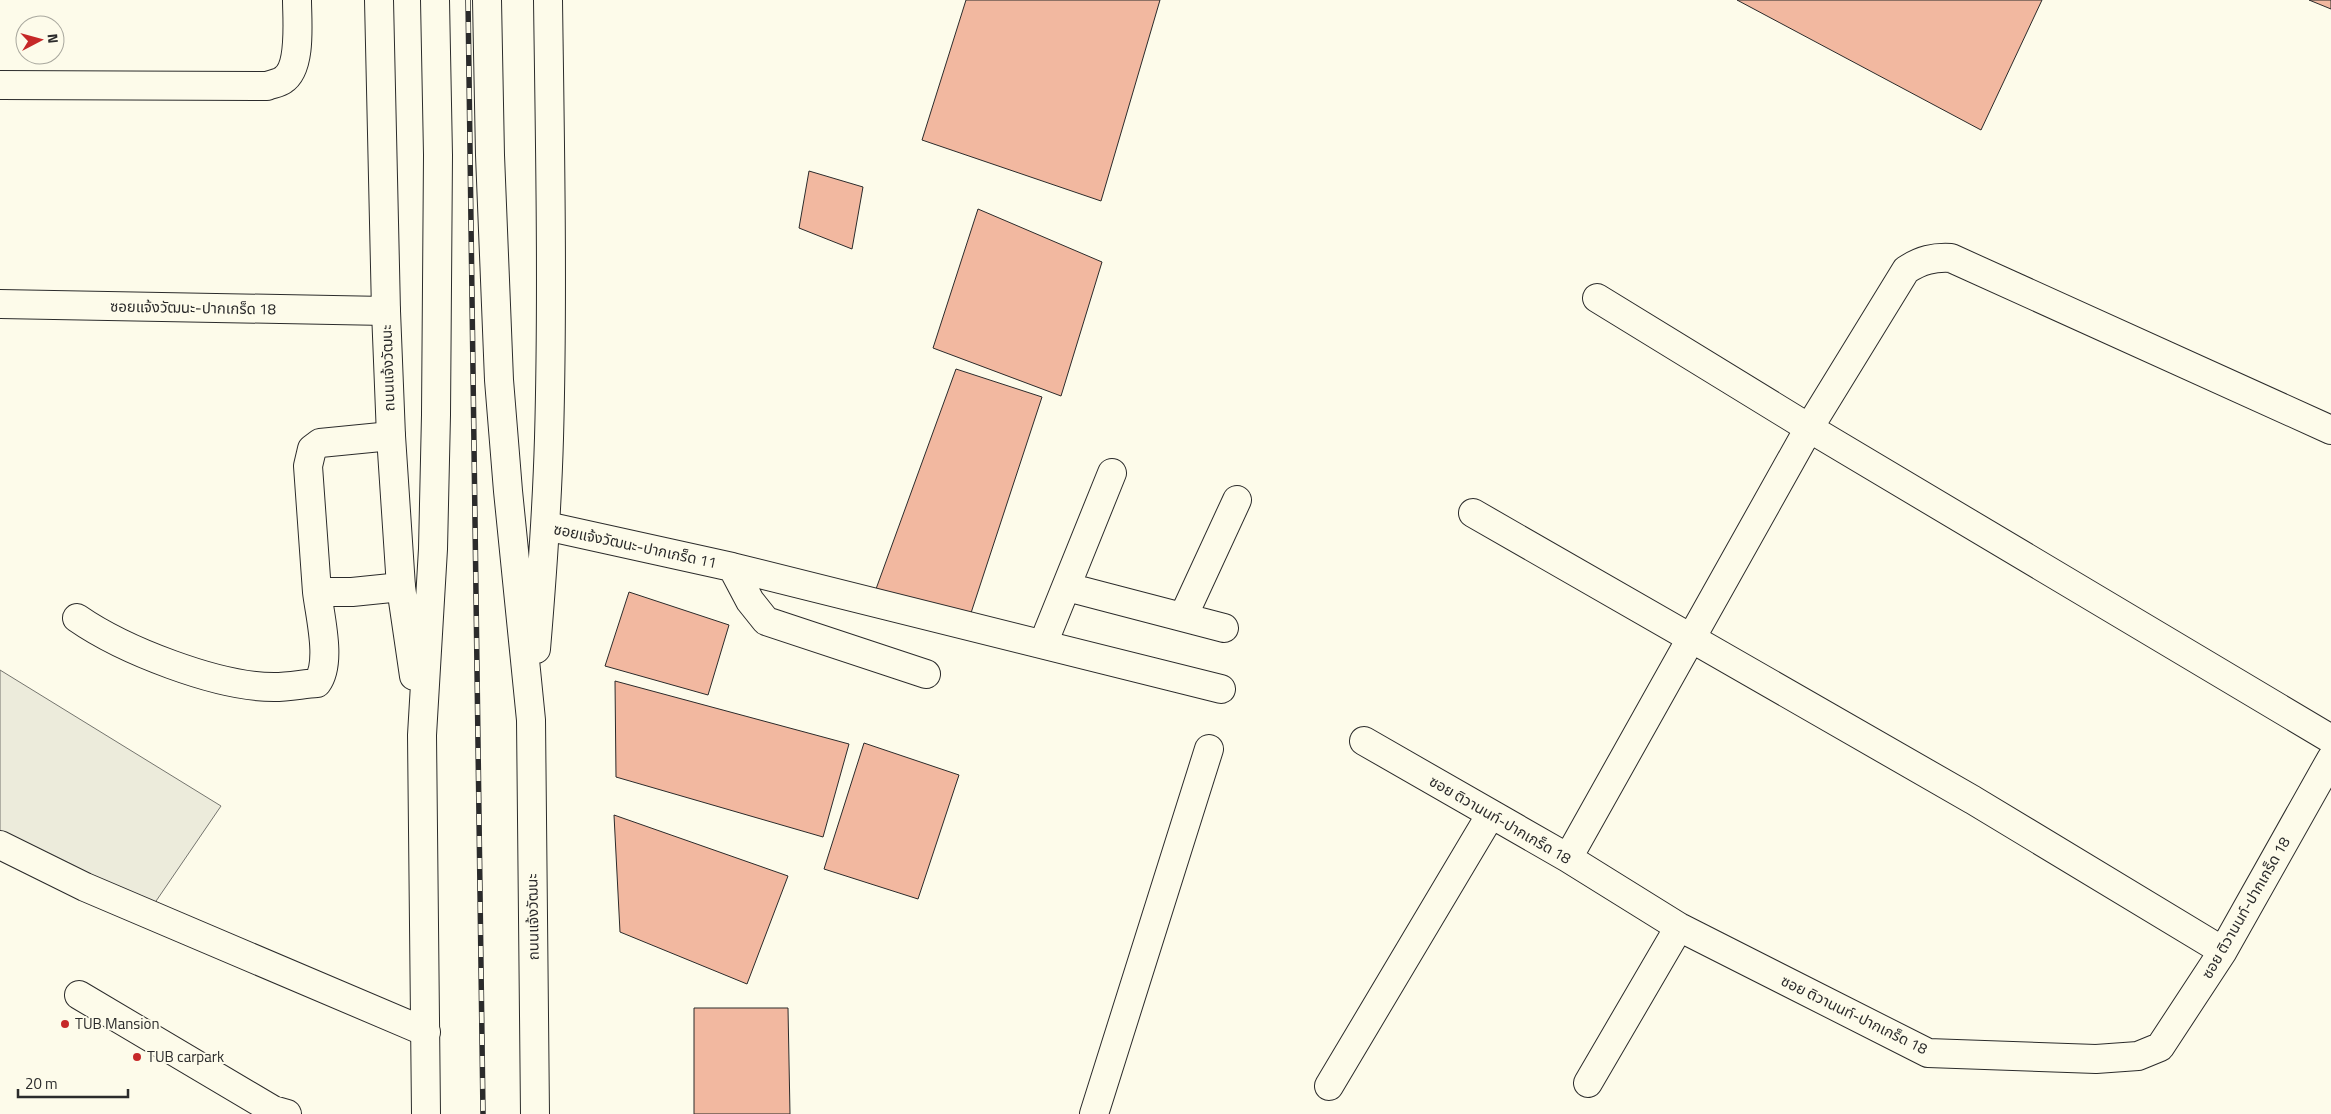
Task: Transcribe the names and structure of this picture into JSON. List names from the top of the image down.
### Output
{
  "streets": {
    "street": [
      "ซอยแจ้งวัฒนะ-ปากเกร็ด 18",
      "ถนนแจ้งวัฒนะ",
      "ซอยแจ้งวัฒนะ-ปากเกร็ด 11",
      "ซอย ติวานนท์-ปากเกร็ด 18"
    ]
  },
  "crossings": [
    ["ซอยแจ้งวัฒนะ-ปากเกร็ด 18", "ถนนแจ้งวัฒนะ"],
    ["ถนนแจ้งวัฒนะ", "ซอยแจ้งวัฒนะ-ปากเกร็ด 11"]
  ],
  "places": ["TUB Mansion", "TUB carpark"],
  "scale_bar": "20 m",
  "north": "right"
}
